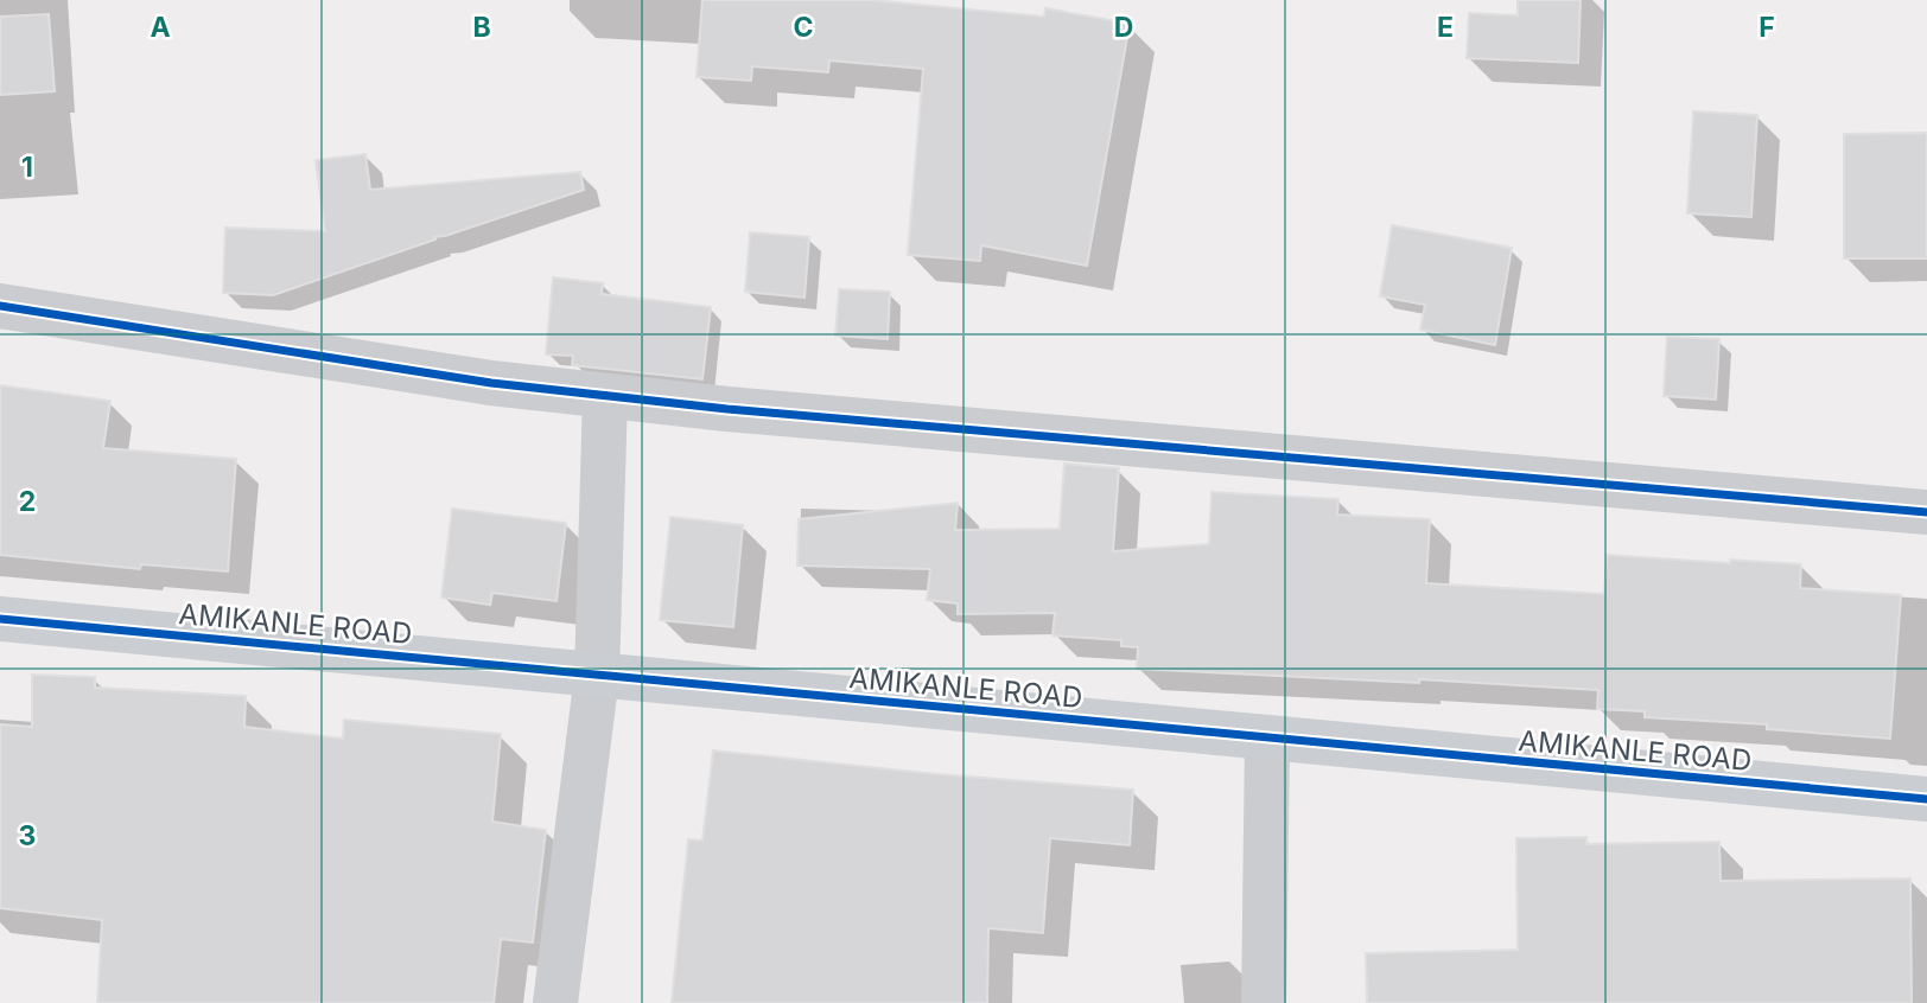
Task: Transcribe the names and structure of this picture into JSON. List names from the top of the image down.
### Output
{
  "streets": {
    "street": ["AMIKANLE ROAD"]
  },
  "grid": {
    "columns": [
      "A",
      "B",
      "C",
      "D",
      "E",
      "F"
    ],
    "rows": ["1", "2", "3"]
  }
}
